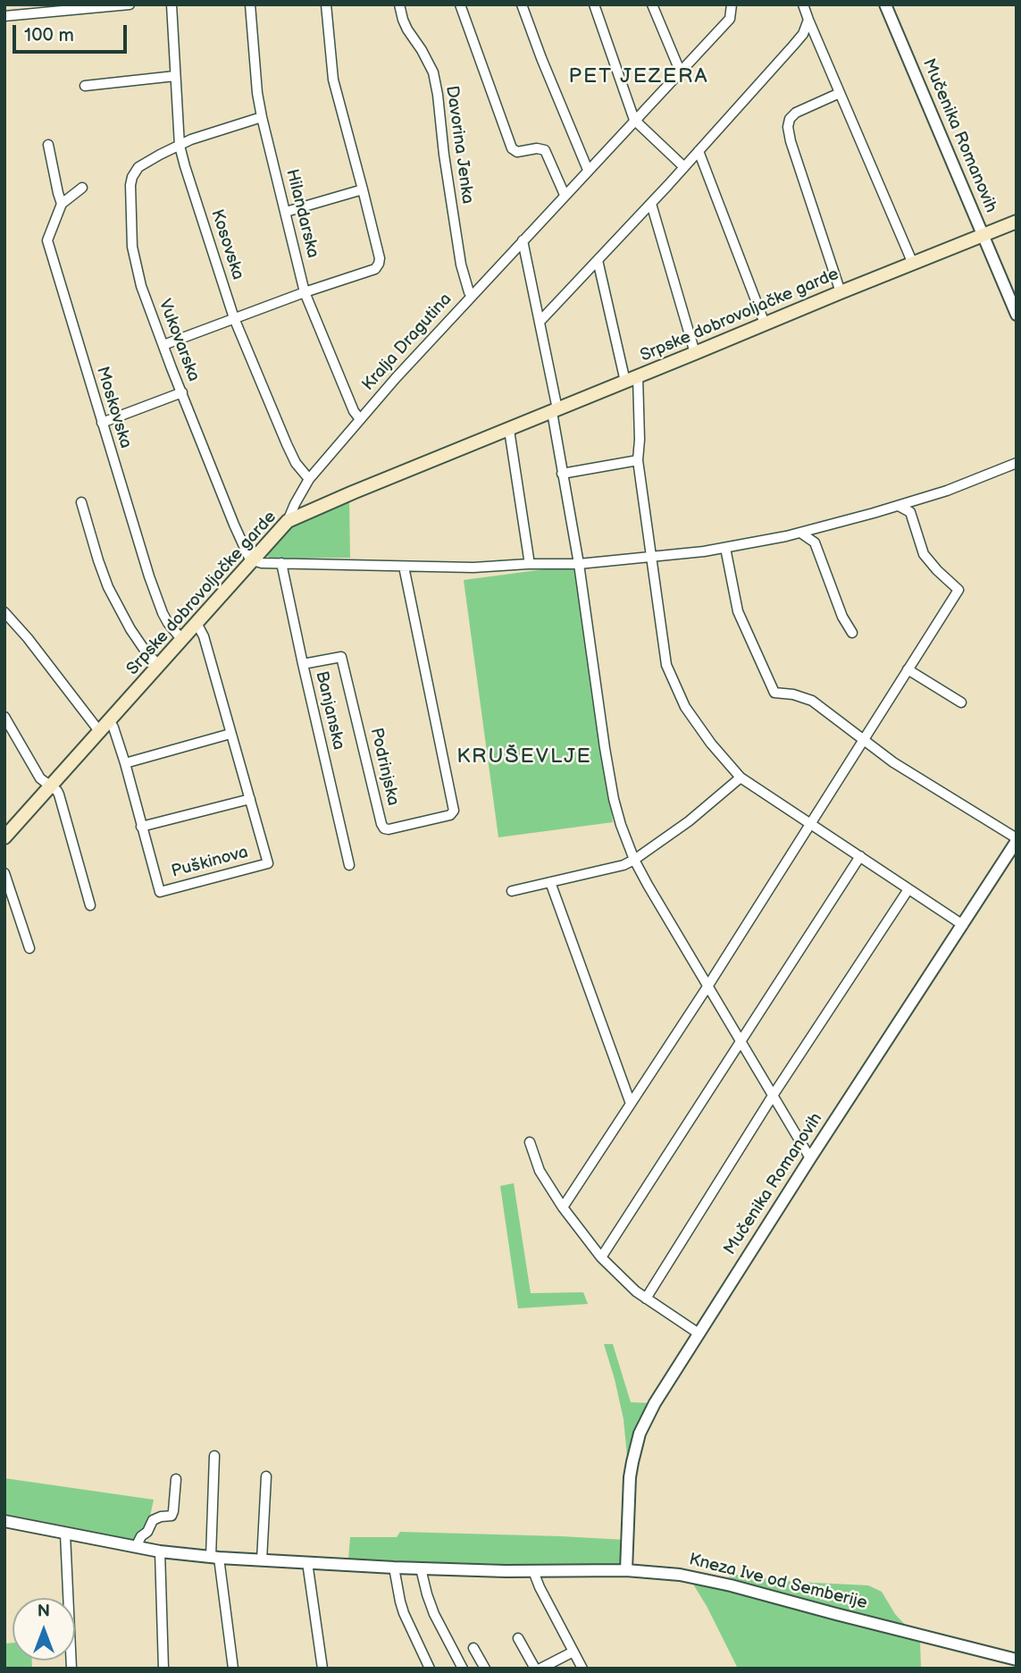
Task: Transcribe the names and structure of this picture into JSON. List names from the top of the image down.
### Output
{
  "streets": {
    "main road": ["Srpske dobrovoljačke garde"],
    "street": [
      "Mučenika Romanovih",
      "Davorina Jenka",
      "Hilandarska",
      "Kosovska",
      "Vukovarska",
      "Kralja Dragutina",
      "Moskovska",
      "Banjanska",
      "Podrinjska",
      "Puškinova",
      "Kneza Ive od Semberije"
    ]
  },
  "crossings": [
    ["Mučenika Romanovih", "Srpske dobrovoljačke garde"],
    ["Mučenika Romanovih", "Kneza Ive od Semberije"],
    ["Davorina Jenka", "Kralja Dragutina"],
    ["Hilandarska", "Vukovarska"],
    ["Hilandarska", "Kralja Dragutina"],
    ["Kosovska", "Vukovarska"],
    ["Kosovska", "Kralja Dragutina"],
    ["Srpske dobrovoljačke garde", "Vukovarska"],
    ["Srpske dobrovoljačke garde", "Kralja Dragutina"],
    ["Srpske dobrovoljačke garde", "Moskovska"],
    ["Srpske dobrovoljačke garde", "Puškinova"],
    ["Banjanska", "Podrinjska"]
  ],
  "districts": ["PET JEZERA", "KRUŠEVLJE"],
  "scale_bar": "100 m",
  "north": "top"
}
